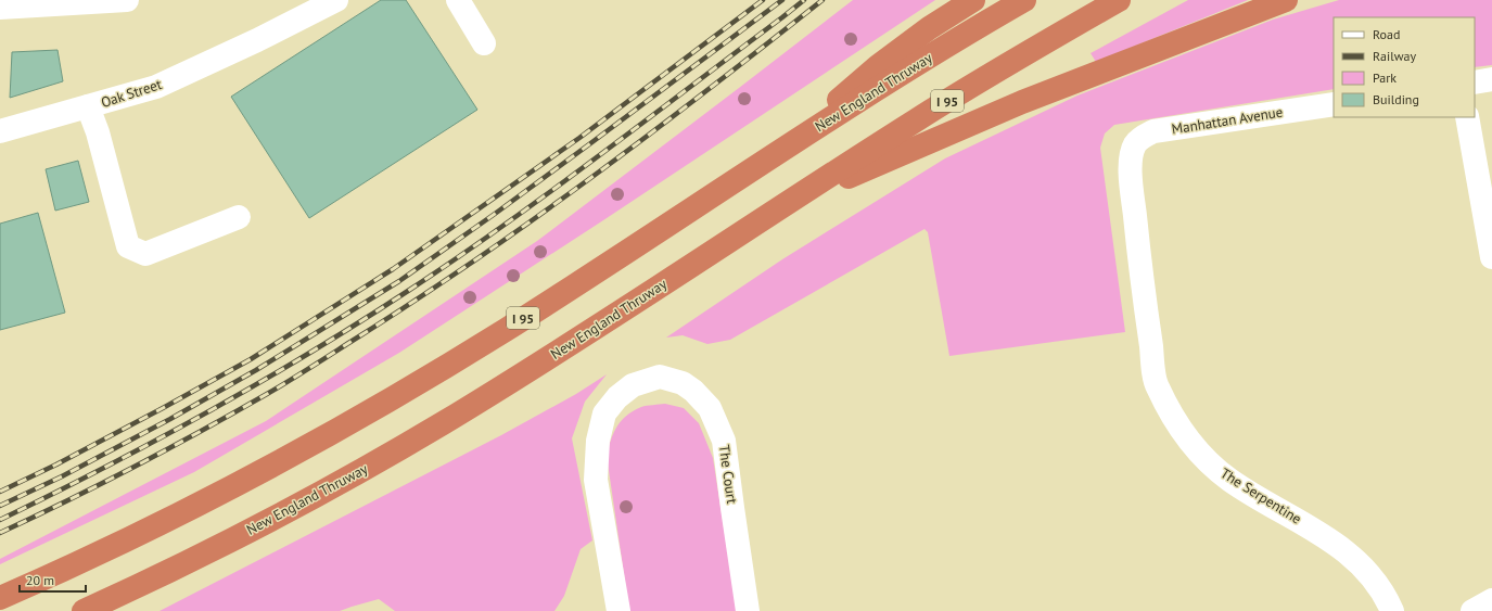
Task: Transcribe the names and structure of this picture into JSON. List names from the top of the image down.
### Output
{
  "streets": {
    "highway": ["New England Thruway", "I 95"],
    "street": [
      "Oak Street",
      "Manhattan Avenue",
      "The Court",
      "The Serpentine"
    ]
  },
  "crossings": [
    ["Manhattan Avenue", "The Serpentine"]
  ],
  "legend": [
    "Road",
    "Railway",
    "Park",
    "Building"
  ],
  "scale_bar": "20 m"
}
